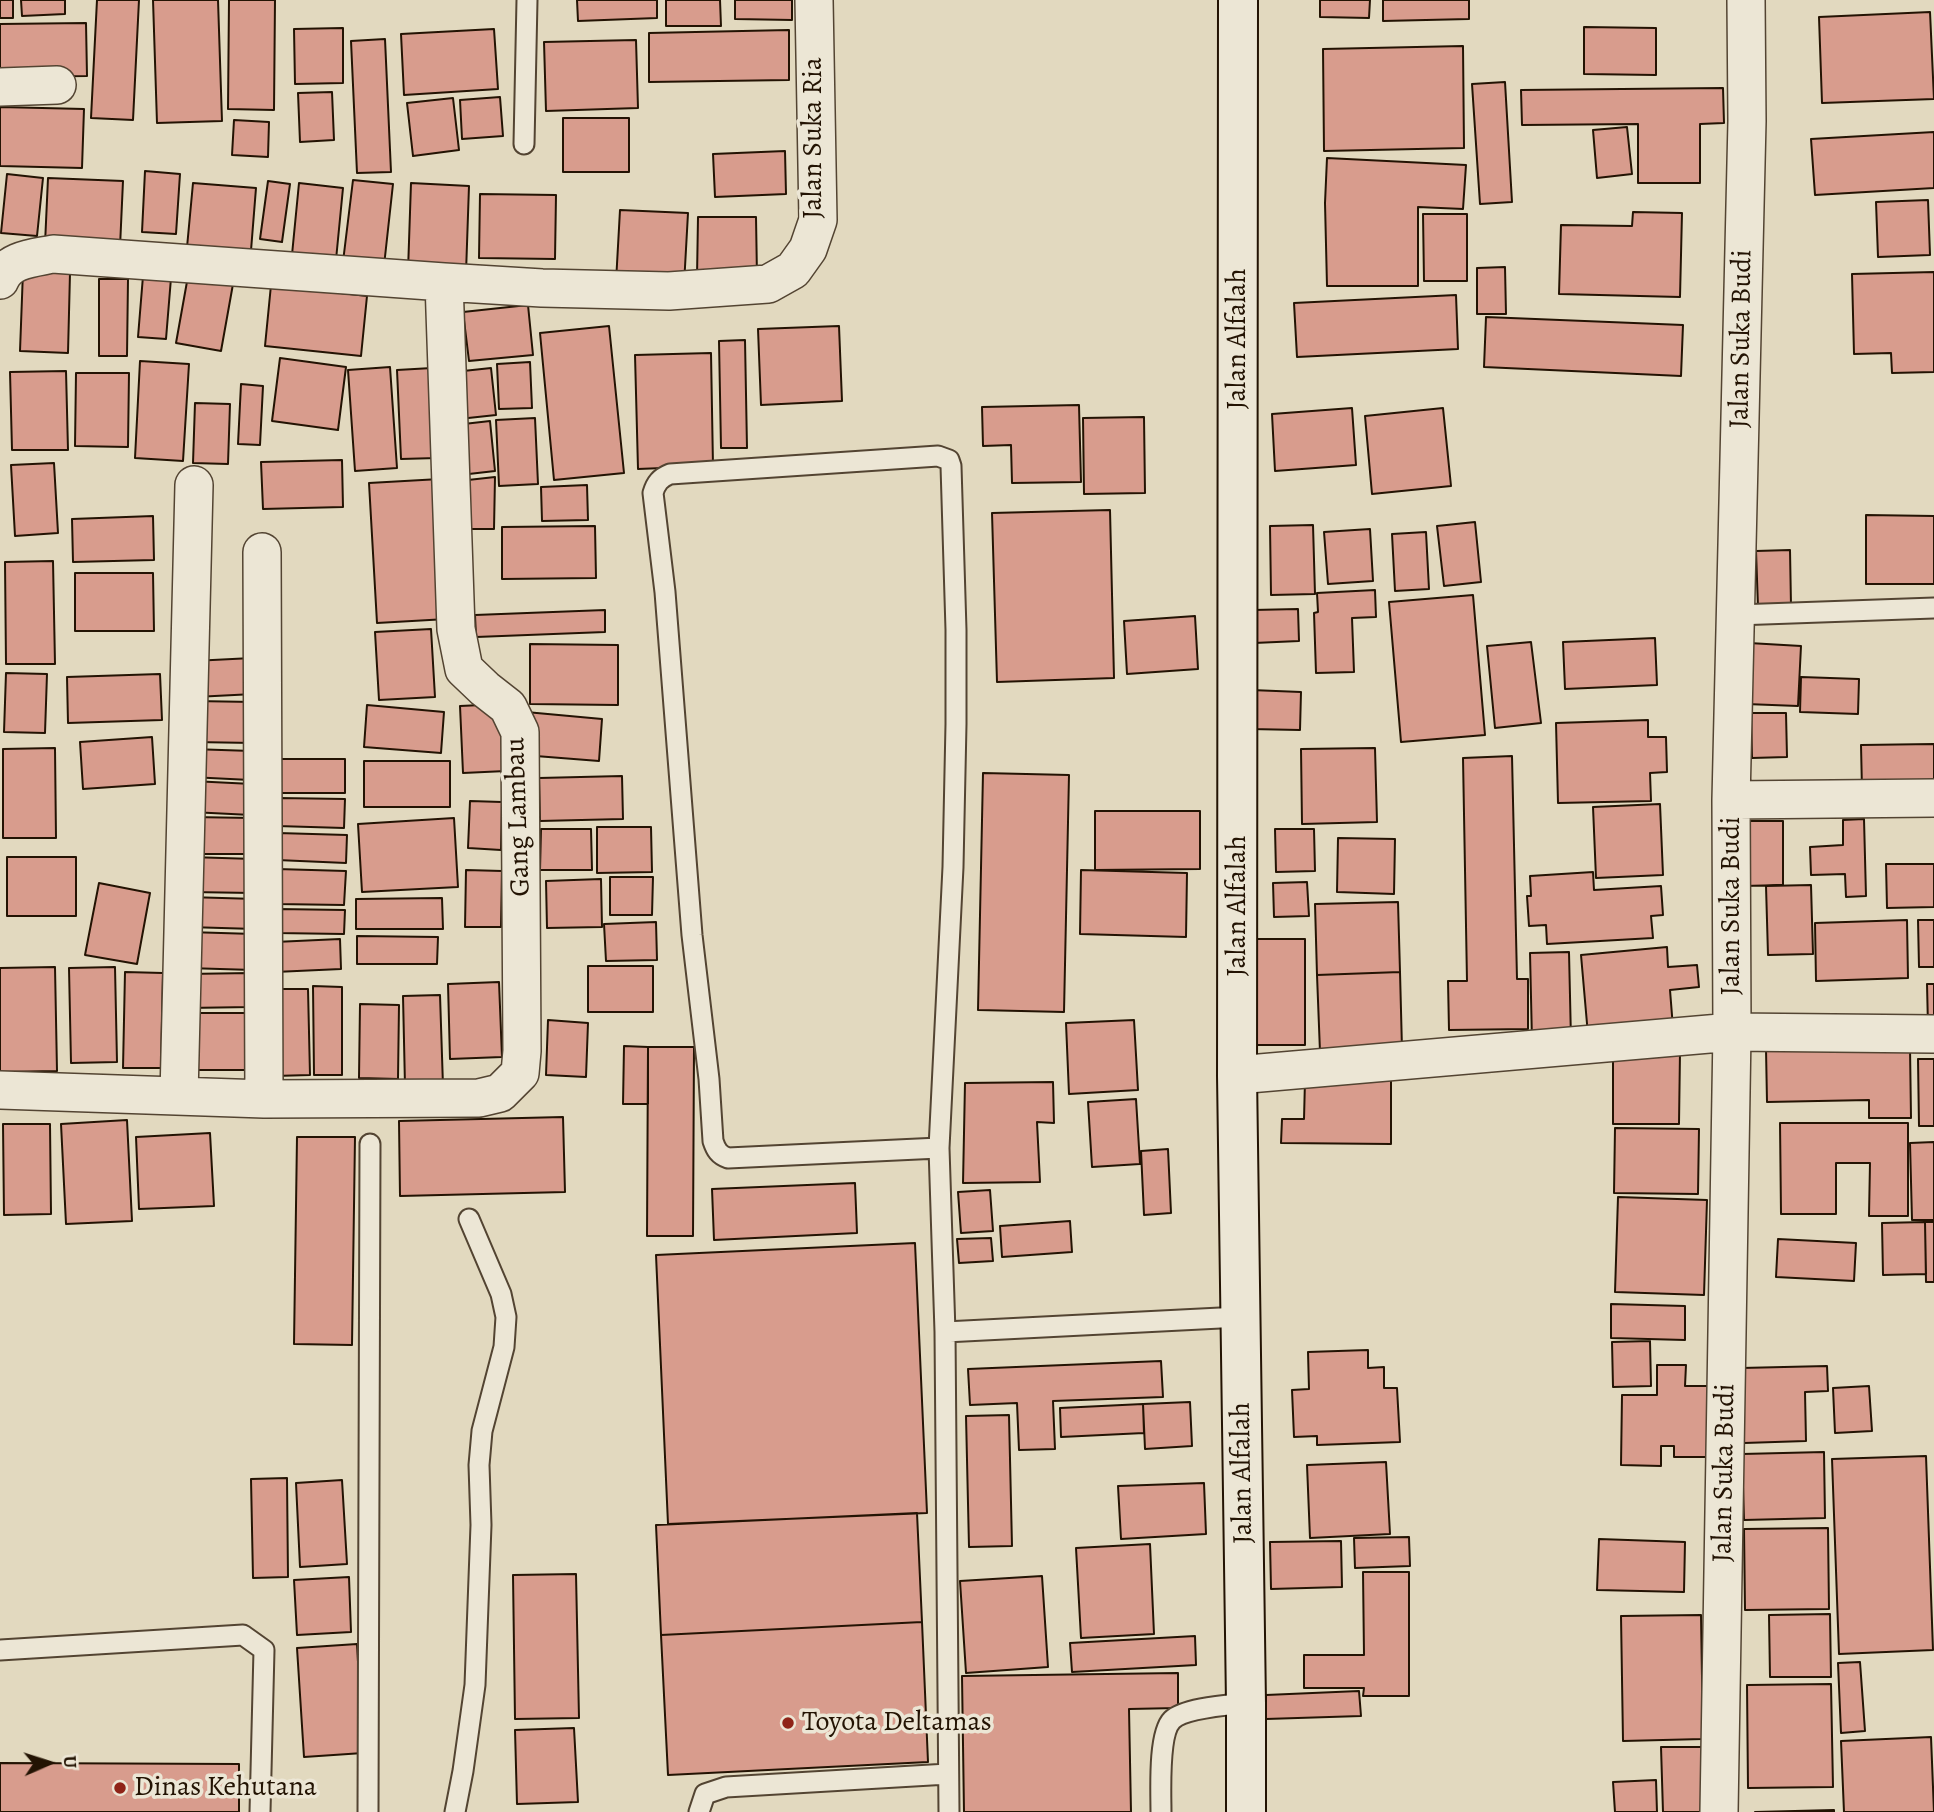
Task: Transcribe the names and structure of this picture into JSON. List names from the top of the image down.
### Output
{
  "streets": {
    "street": [
      "Jalan Suka Ria",
      "Jalan Alfalah",
      "Jalan Suka Budi",
      "Gang Lambau"
    ]
  },
  "crossings": [
    ["Jalan Suka Ria", "Gang Lambau"]
  ],
  "places": ["Toyota Deltamas", "Dinas Kehutana"],
  "north": "right"
}
